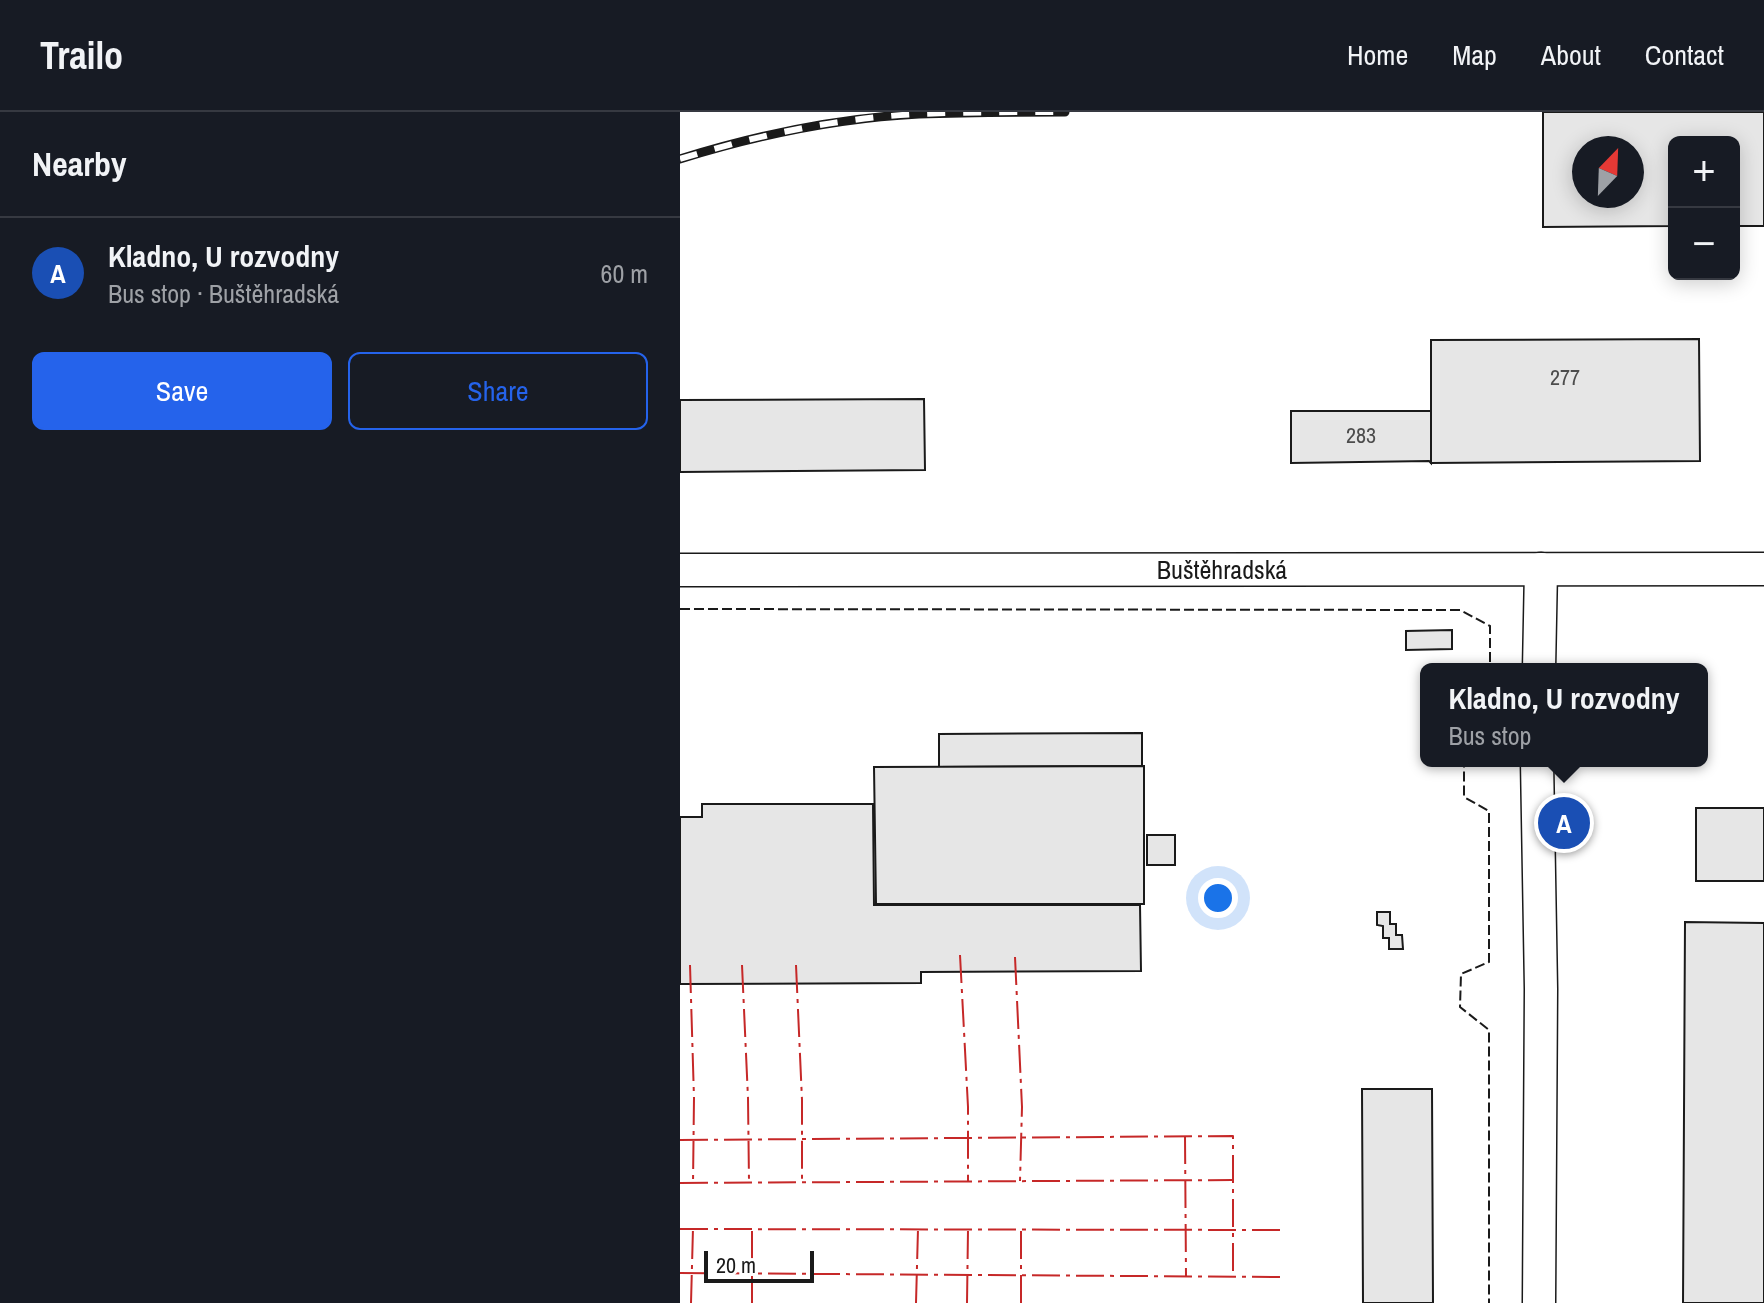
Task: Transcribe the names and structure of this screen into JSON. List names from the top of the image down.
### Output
{
  "streets": {
    "street": ["Buštěhradská"]
  },
  "house_numbers": ["277", "283"],
  "scale_bar": "20 m",
  "north": "top right",
  "page": {
    "header": "Trailo",
    "nav": [
      "Home",
      "Map",
      "About",
      "Contact"
    ],
    "heading": "Nearby",
    "map_buttons": ["+", "−"],
    "list": [
      {
        "mark": "A",
        "name": "Kladno, U rozvodny",
        "note": "Bus stop · Buštěhradská",
        "value": "60 m"
      }
    ],
    "buttons": ["Save", "Share"],
    "popup": ["Kladno, U rozvodny", "Bus stop"],
    "pins": "A",
    "scale": "20 m"
  }
}
